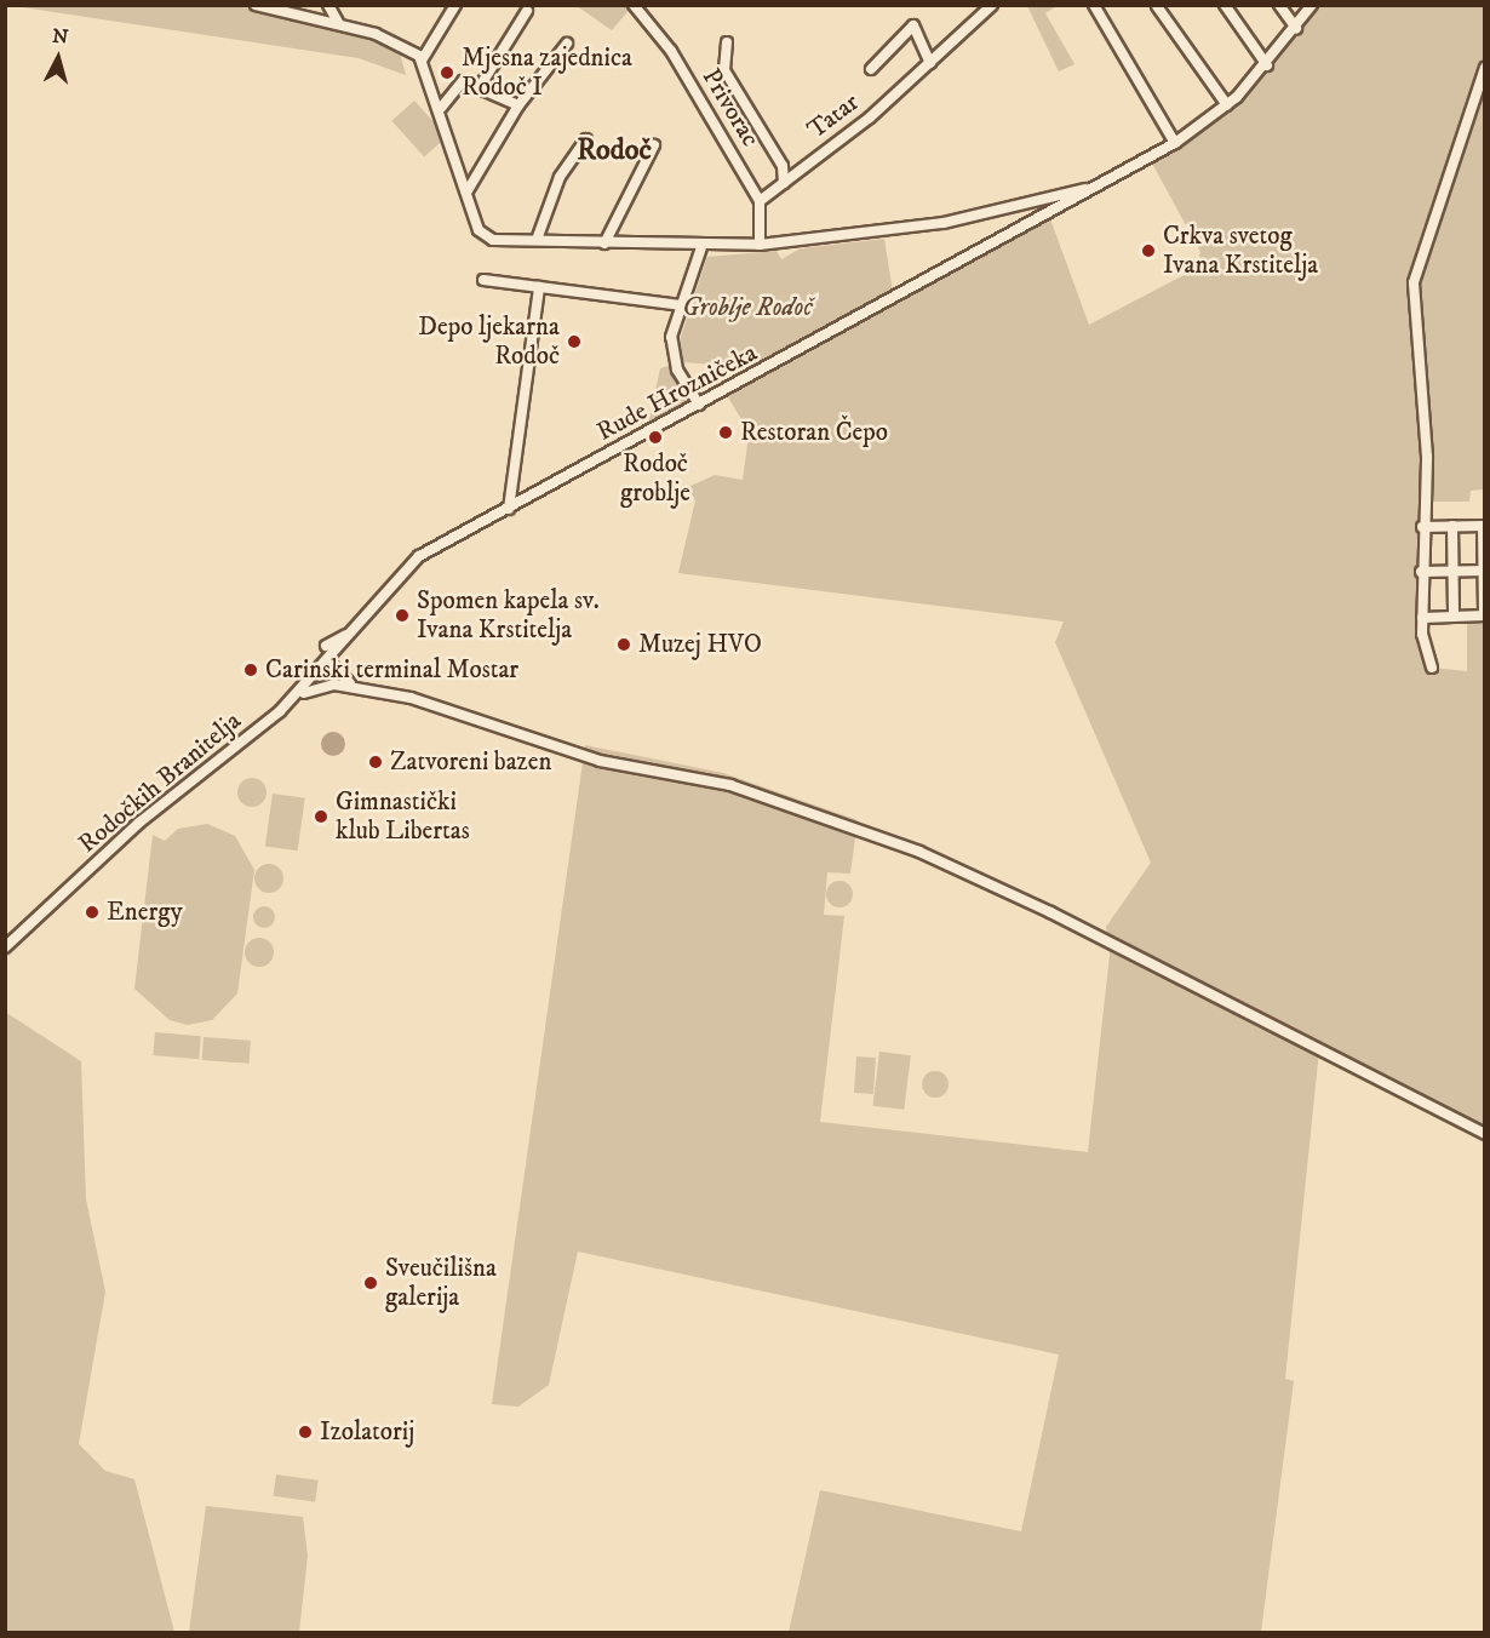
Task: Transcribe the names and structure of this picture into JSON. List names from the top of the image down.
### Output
{
  "streets": {
    "street": [
      "Privorac",
      "Tatar",
      "Rude Hrozničeka",
      "Rodočkih Branitelja"
    ]
  },
  "crossings": [
    ["Privorac", "Tatar"],
    ["Rude Hrozničeka", "Rodočkih Branitelja"]
  ],
  "districts": ["Rodoč"],
  "parks": ["Groblje Rodoč"],
  "places": [
    "Mjesna zajednica Rodoč I",
    "Crkva svetog Ivana Krstitelja",
    "Depo ljekarna Rodoč",
    "Restoran Čepo",
    "Rodoč groblje",
    "Spomen kapela sv. Ivana Krstitelja",
    "Muzej HVO",
    "Carinski terminal Mostar",
    "Zatvoreni bazen",
    "Gimnastički klub Libertas",
    "Energy",
    "Sveučilišna galerija",
    "Izolatorij"
  ],
  "north": "top"
}
